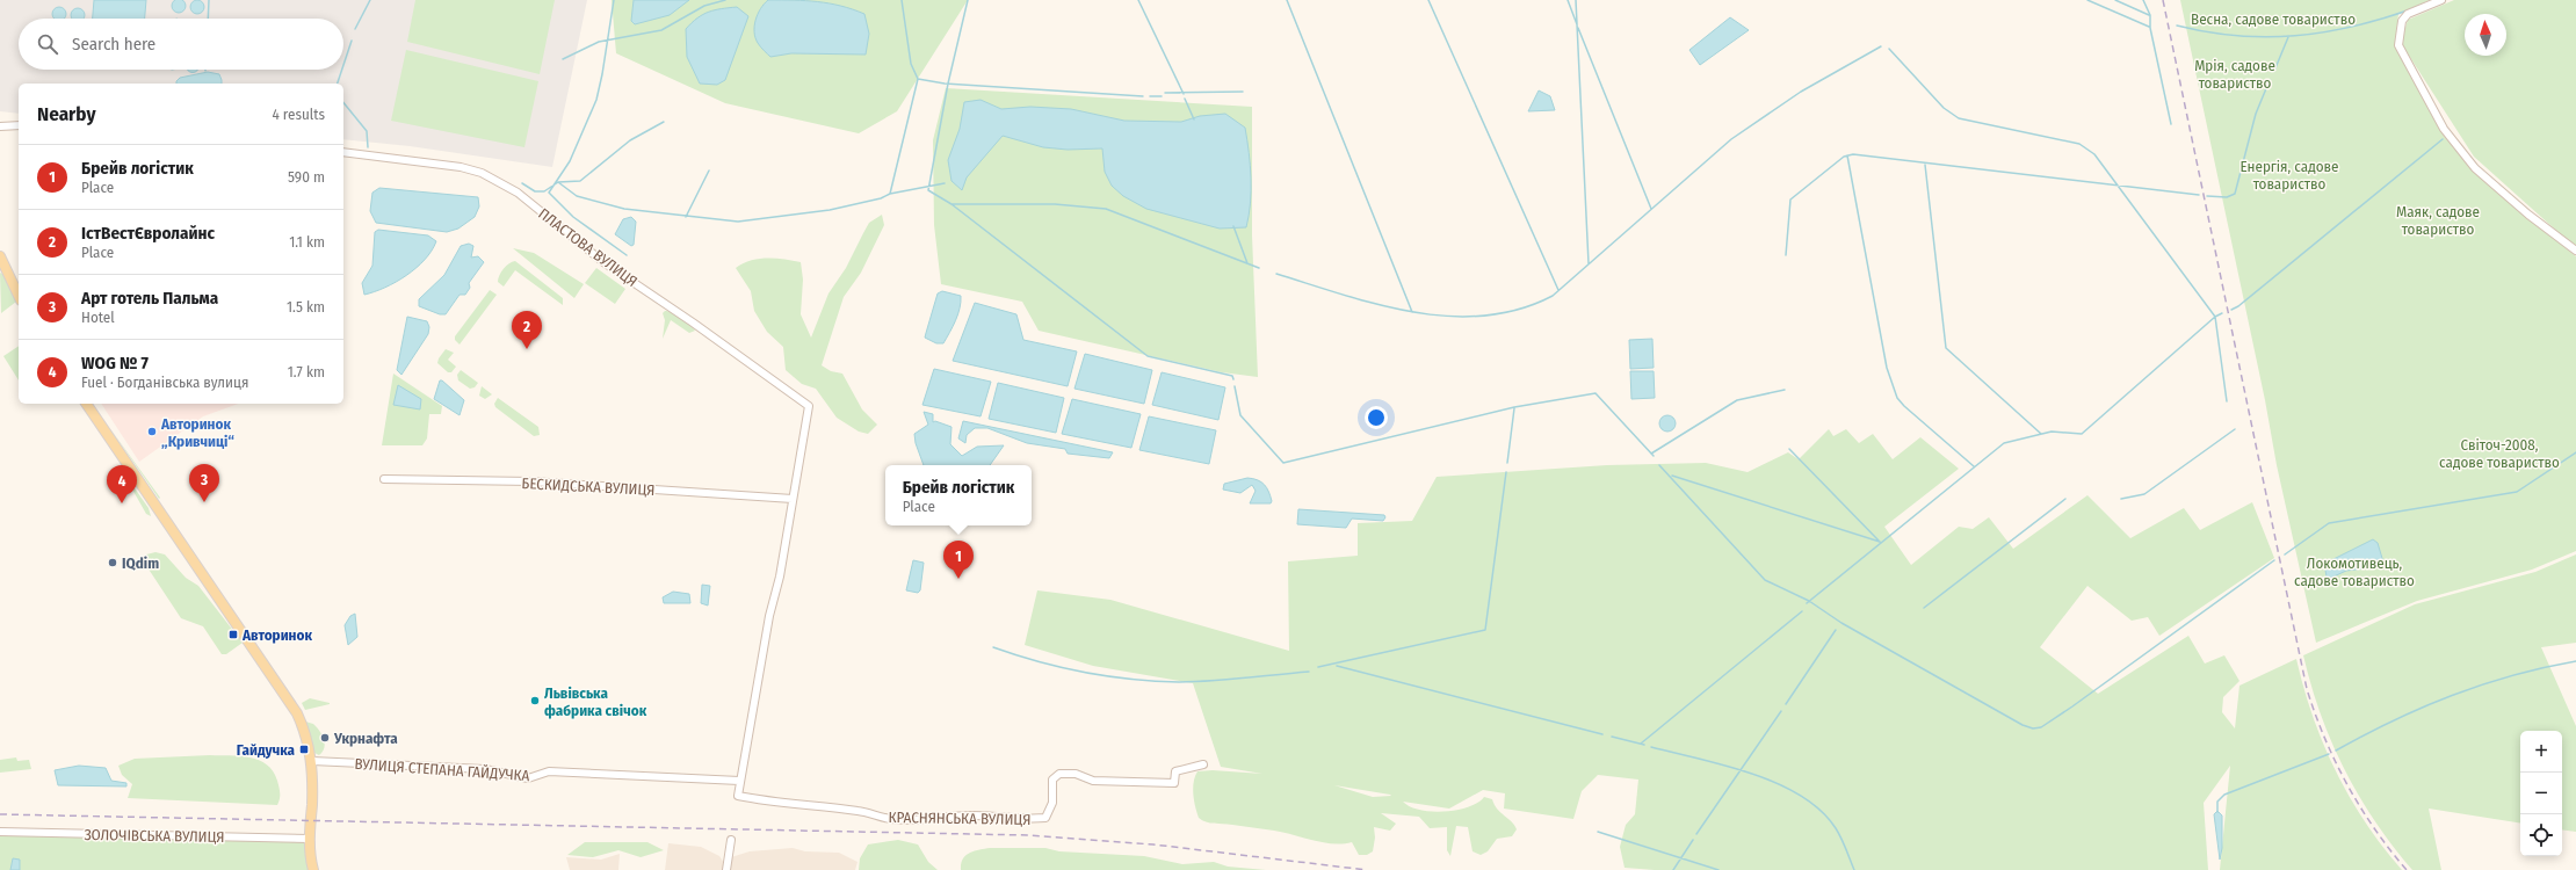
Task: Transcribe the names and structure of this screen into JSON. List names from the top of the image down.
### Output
{
  "streets": {
    "street": [
      "ПЛАСТОВА ВУЛИЦЯ",
      "БЕСКИДСЬКА ВУЛИЦЯ",
      "ВУЛИЦЯ СТЕПАНА ГАЙДУЧКА",
      "КРАСНЯНСЬКА ВУЛИЦЯ",
      "ЗОЛОЧІВСЬКА ВУЛИЦЯ"
    ]
  },
  "crossings": [
    ["ПЛАСТОВА ВУЛИЦЯ", "БЕСКИДСЬКА ВУЛИЦЯ"],
    ["ВУЛИЦЯ СТЕПАНА ГАЙДУЧКА", "КРАСНЯНСЬКА ВУЛИЦЯ"]
  ],
  "parks": [
    "Весна, садове товариство",
    "Мрія, садове товариство",
    "Енергія, садове товариство",
    "Маяк, садове товариство",
    "Світоч-2008, садове товариство",
    "Локомотивець, садове товариство"
  ],
  "places": {
    "other": [
      "Авторинок „Кривчиці“",
      "IQdim",
      "Львівська фабрика свічок",
      "Укрнафта"
    ],
    "transit": ["Авторинок", "Гайдучка"]
  },
  "north": "top",
  "page": {
    "search": "Search here",
    "heading": ["Nearby", "4 results"],
    "list": [
      {
        "mark": "1",
        "name": "Брейв логістик",
        "note": "Place",
        "value": "590 m"
      },
      {
        "mark": "2",
        "name": "ІстВестЄвролайнс",
        "note": "Place",
        "value": "1.1 km"
      },
      {
        "mark": "3",
        "name": "Арт готель Пальма",
        "note": "Hotel",
        "value": "1.5 km"
      },
      {
        "mark": "4",
        "name": "WOG № 7",
        "note": "Fuel · Богданівська вулиця",
        "value": "1.7 km"
      }
    ],
    "pins": [
      "2",
      "3",
      "4",
      "1"
    ],
    "popup": ["Брейв логістик", "Place"],
    "map_buttons": ["+", "−"]
  }
}
